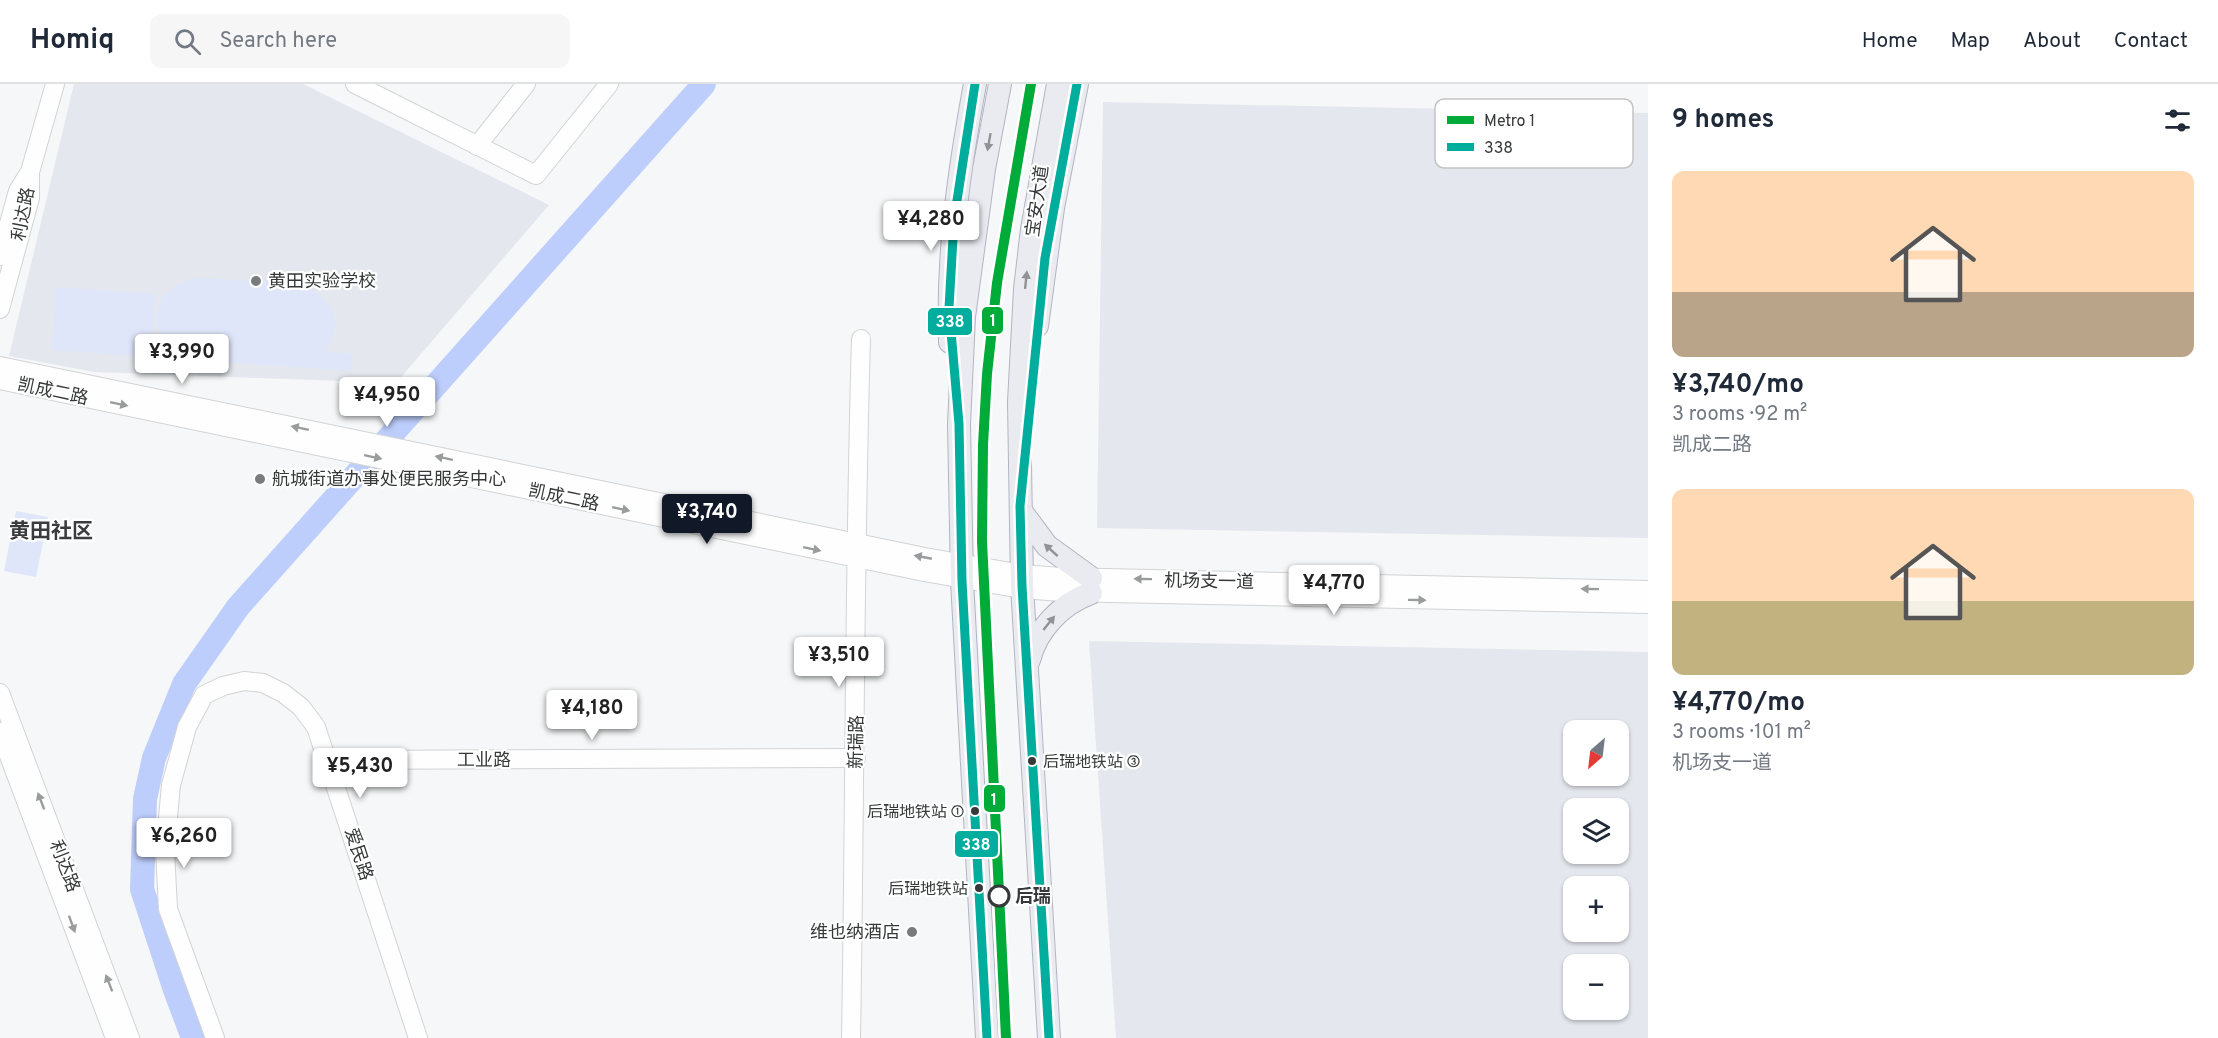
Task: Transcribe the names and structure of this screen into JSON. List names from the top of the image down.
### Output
{
  "streets": {
    "main road": ["宝安大道"],
    "street": [
      "利达路",
      "凯成二路",
      "机场支一道",
      "新瑞路",
      "工业路",
      "爱民路"
    ]
  },
  "crossings": [
    ["宝安大道", "凯成二路"],
    ["宝安大道", "机场支一道"],
    ["凯成二路", "机场支一道"],
    ["凯成二路", "新瑞路"],
    ["新瑞路", "工业路"],
    ["工业路", "爱民路"]
  ],
  "districts": ["黄田社区"],
  "places": [
    "黄田实验学校",
    "航城街道办事处便民服务中心",
    "后瑞地铁站 ③",
    "后瑞地铁站 ①",
    "后瑞地铁站",
    "后瑞",
    "维也纳酒店"
  ],
  "lines": ["metro line 1", "transit line 338"],
  "legend": ["Metro 1", "338"],
  "north": "bottom left",
  "page": {
    "header": "Homiq",
    "search": "Search here",
    "nav": [
      "Home",
      "Map",
      "About",
      "Contact"
    ],
    "heading": "9 homes",
    "list": [
      {
        "name": "¥3,740/mo",
        "note": "3 rooms · 92 m² · 凯成二路"
      },
      {
        "name": "¥4,770/mo",
        "note": "3 rooms · 101 m² · 机场支一道"
      }
    ],
    "price": [
      "¥4,280",
      "¥3,990",
      "¥4,950",
      "¥3,740",
      "¥4,770",
      "¥3,510",
      "¥4,180",
      "¥5,430",
      "¥6,260"
    ],
    "map_buttons": ["+", "−"]
  }
}
